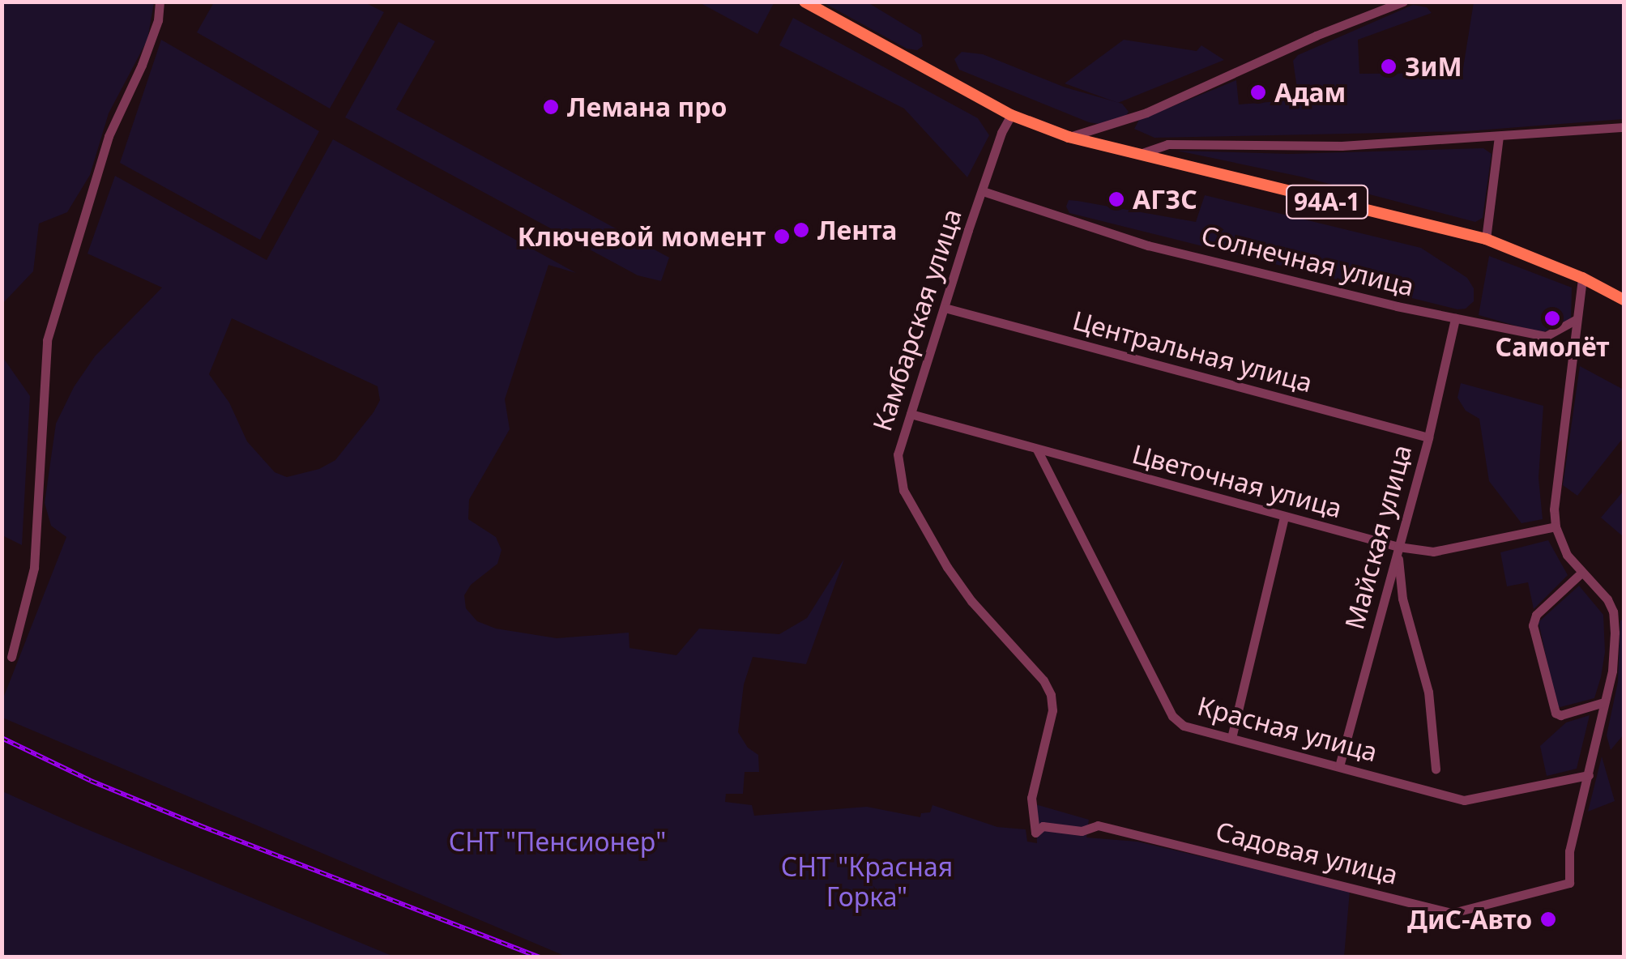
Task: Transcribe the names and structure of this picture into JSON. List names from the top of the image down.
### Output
{
  "streets": {
    "main road": ["94А-1"],
    "street": [
      "Солнечная улица",
      "Камбарская улица",
      "Центральная улица",
      "Цветочная улица",
      "Майская улица",
      "Красная улица",
      "Садовая улица"
    ]
  },
  "crossings": [
    ["Солнечная улица", "Камбарская улица"],
    ["Солнечная улица", "Майская улица"],
    ["Камбарская улица", "Центральная улица"],
    ["Камбарская улица", "Цветочная улица"],
    ["Камбарская улица", "Садовая улица"],
    ["Центральная улица", "Майская улица"],
    ["Цветочная улица", "Майская улица"],
    ["Цветочная улица", "Красная улица"],
    ["Майская улица", "Красная улица"],
    ["Красная улица", "Садовая улица"]
  ],
  "parks": ["СНТ \"Пенсионер\"", "СНТ \"Красная Горка\""],
  "places": [
    "ЗиМ",
    "Адам",
    "Лемана про",
    "АГЗС",
    "Лента",
    "Ключевой момент",
    "Самолёт",
    "ДиС-Авто"
  ]
}
